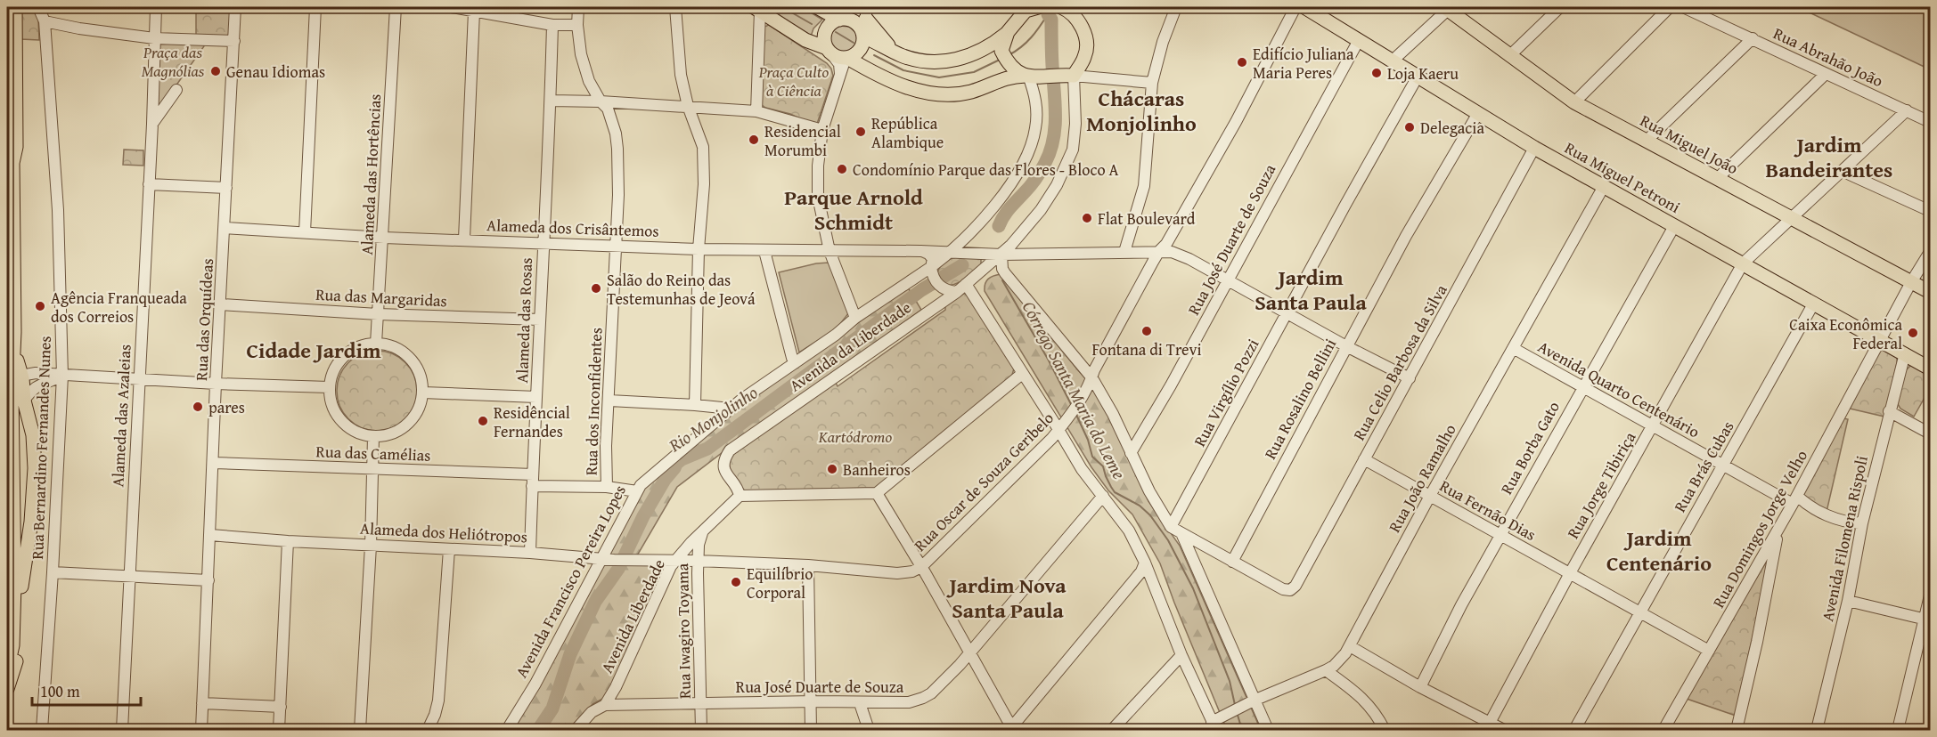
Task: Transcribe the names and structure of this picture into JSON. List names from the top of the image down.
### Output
{
  "streets": {
    "main road": ["Rua Miguel João", "Rua Miguel Petroni"],
    "street": [
      "Rua Abrahão João",
      "Alameda das Hortências",
      "Alameda dos Crisântemos",
      "Rua José Duarte de Souza",
      "Rua das Margaridas",
      "Rua das Orquídeas",
      "Alameda das Rosas",
      "Avenida da Liberdade",
      "Rua Celio Barbosa da Silva",
      "Avenida Quarto Centenário",
      "Rua Virgílio Pozzi",
      "Rua Rosalino Bellini",
      "Rua dos Inconfidentes",
      "Alameda das Azaleias",
      "Rua Bernardino Fernandes Nunes",
      "Rua Borba Gato",
      "Rua das Camélias",
      "Rua Brás Cubas",
      "Rua João Ramalho",
      "Rua Oscar de Souza Geribelo",
      "Rua Jorge Tibiriça",
      "Rua Fernão Dias",
      "Rua Domingos Jorge Velho",
      "Alameda dos Heliótropos",
      "Avenida Filomena Rispoli",
      "Avenida Francisco Pereira Lopes",
      "Avenida Liberdade",
      "Rua Iwagiro Toyama"
    ]
  },
  "crossings": [
    ["Rua Abrahão João", "Rua Jorge Tibiriça"],
    ["Rua Miguel João", "Rua Jorge Tibiriça"],
    ["Rua Miguel João", "Rua Domingos Jorge Velho"],
    ["Alameda das Hortências", "Alameda dos Crisântemos"],
    ["Alameda das Hortências", "Rua das Margaridas"],
    ["Rua Miguel Petroni", "Rua José Duarte de Souza"],
    ["Rua Miguel Petroni", "Rua Celio Barbosa da Silva"],
    ["Rua Miguel Petroni", "Rua Virgílio Pozzi"],
    ["Rua Miguel Petroni", "Rua Rosalino Bellini"],
    ["Rua Miguel Petroni", "Rua Borba Gato"],
    ["Rua Miguel Petroni", "Rua Brás Cubas"],
    ["Rua Miguel Petroni", "Rua João Ramalho"],
    ["Rua Miguel Petroni", "Rua Jorge Tibiriça"],
    ["Rua Miguel Petroni", "Rua Domingos Jorge Velho"],
    ["Rua Miguel Petroni", "Avenida Filomena Rispoli"],
    ["Alameda dos Crisântemos", "Rua José Duarte de Souza"],
    ["Alameda dos Crisântemos", "Rua das Orquídeas"],
    ["Alameda dos Crisântemos", "Alameda das Rosas"],
    ["Alameda dos Crisântemos", "Avenida da Liberdade"],
    ["Alameda dos Crisântemos", "Rua Celio Barbosa da Silva"],
    ["Alameda dos Crisântemos", "Rua Virgílio Pozzi"],
    ["Alameda dos Crisântemos", "Rua Rosalino Bellini"],
    ["Alameda dos Crisântemos", "Rua dos Inconfidentes"],
    ["Alameda dos Crisântemos", "Rua Oscar de Souza Geribelo"],
    ["Alameda dos Crisântemos", "Avenida Francisco Pereira Lopes"],
    ["Rua José Duarte de Souza", "Avenida Liberdade"],
    ["Rua José Duarte de Souza", "Rua Iwagiro Toyama"],
    ["Rua das Margaridas", "Rua das Orquídeas"],
    ["Rua das Margaridas", "Alameda das Rosas"],
    ["Rua das Orquídeas", "Rua das Camélias"],
    ["Rua das Orquídeas", "Alameda dos Heliótropos"],
    ["Alameda das Rosas", "Rua das Camélias"],
    ["Alameda das Rosas", "Alameda dos Heliótropos"],
    ["Avenida da Liberdade", "Avenida Liberdade"],
    ["Rua Celio Barbosa da Silva", "Rua Rosalino Bellini"],
    ["Rua Celio Barbosa da Silva", "Rua Fernão Dias"],
    ["Avenida Quarto Centenário", "Rua Borba Gato"],
    ["Avenida Quarto Centenário", "Rua Brás Cubas"],
    ["Avenida Quarto Centenário", "Rua João Ramalho"],
    ["Avenida Quarto Centenário", "Rua Jorge Tibiriça"],
    ["Avenida Quarto Centenário", "Rua Domingos Jorge Velho"],
    ["Avenida Quarto Centenário", "Avenida Filomena Rispoli"],
    ["Rua dos Inconfidentes", "Rua das Camélias"],
    ["Rua dos Inconfidentes", "Avenida Francisco Pereira Lopes"],
    ["Rua Borba Gato", "Rua Fernão Dias"],
    ["Rua Brás Cubas", "Rua Fernão Dias"],
    ["Rua João Ramalho", "Rua Fernão Dias"],
    ["Rua Oscar de Souza Geribelo", "Alameda dos Heliótropos"],
    ["Rua Oscar de Souza Geribelo", "Avenida Liberdade"],
    ["Rua Oscar de Souza Geribelo", "Rua Iwagiro Toyama"],
    ["Rua Jorge Tibiriça", "Rua Fernão Dias"],
    ["Rua Fernão Dias", "Rua Domingos Jorge Velho"],
    ["Alameda dos Heliótropos", "Avenida Francisco Pereira Lopes"],
    ["Alameda dos Heliótropos", "Avenida Liberdade"],
    ["Avenida Liberdade", "Rua Iwagiro Toyama"]
  ],
  "districts": [
    "Chácaras Monjolinho",
    "Jardim Bandeirantes",
    "Parque Arnold Schmidt",
    "Jardim Santa Paula",
    "Cidade Jardim",
    "Jardim Centenário",
    "Jardim Nova Santa Paula"
  ],
  "water": ["Córrego Santa Maria do Leme", "Rio Monjolinho"],
  "parks": ["Praça das Magnólias", "Praça Culto à Ciência", "Kartódromo"],
  "places": [
    "Edifício Juliana Maria Peres",
    "Genau Idiomas",
    "Loja Kaeru",
    "Delegacia",
    "República Alambique",
    "Residencial Morumbi",
    "Condomínio Parque das Flores - Bloco A",
    "Flat Boulevard",
    "Salão do Reino das Testemunhas de Jeová",
    "Agência Franqueada dos Correios",
    "Fontana di Trevi",
    "Caixa Econômica Federal",
    "pares",
    "Residêncial Fernandes",
    "Banheiros",
    "Equilíbrio Corporal"
  ],
  "scale_bar": "100 m"
}
